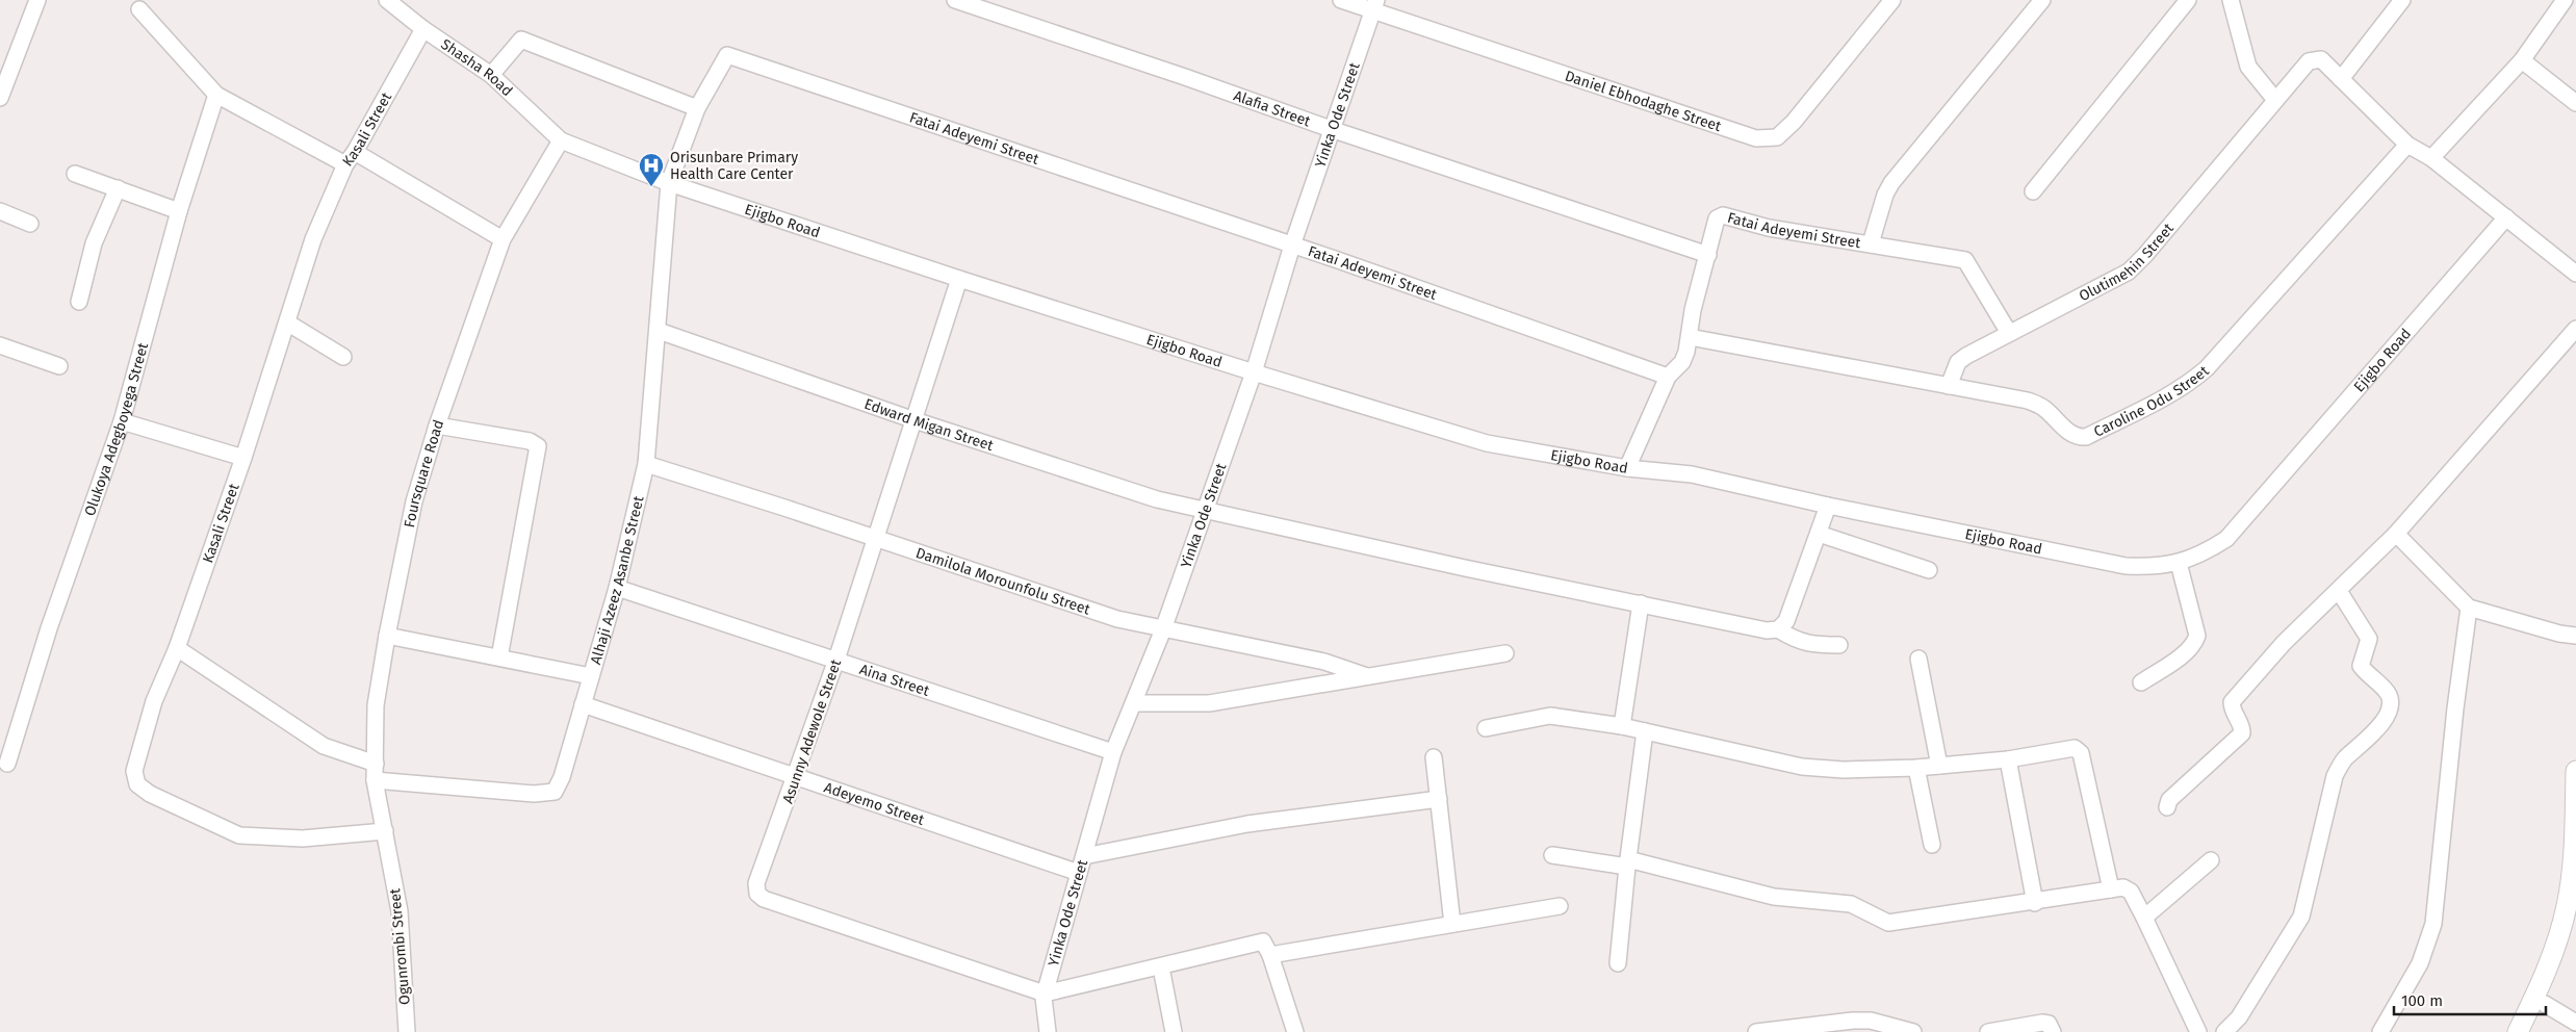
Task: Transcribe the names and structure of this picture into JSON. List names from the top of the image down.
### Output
{
  "streets": {
    "street": [
      "Shasha Road",
      "Daniel Ebhodaghe Street",
      "Alafia Street",
      "Yinka Ode Street",
      "Kasali Street",
      "Fatai Adeyemi Street",
      "Ejigbo Road",
      "Olutimehin Street",
      "Caroline Odu Street",
      "Edward Migan Street",
      "Olukoya Adegboyega Street",
      "Foursquare Road",
      "Alhaji Azeez Asanbe Street",
      "Damilola Morounfolu Street",
      "Aina Street",
      "Asunny Adewole Street",
      "Adeyemo Street",
      "Ogunrombi Street"
    ]
  },
  "crossings": [
    ["Shasha Road", "Kasali Street"],
    ["Shasha Road", "Ejigbo Road"],
    ["Shasha Road", "Foursquare Road"],
    ["Daniel Ebhodaghe Street", "Yinka Ode Street"],
    ["Alafia Street", "Yinka Ode Street"],
    ["Alafia Street", "Fatai Adeyemi Street"],
    ["Yinka Ode Street", "Fatai Adeyemi Street"],
    ["Yinka Ode Street", "Ejigbo Road"],
    ["Yinka Ode Street", "Edward Migan Street"],
    ["Yinka Ode Street", "Damilola Morounfolu Street"],
    ["Yinka Ode Street", "Aina Street"],
    ["Yinka Ode Street", "Asunny Adewole Street"],
    ["Yinka Ode Street", "Adeyemo Street"],
    ["Kasali Street", "Foursquare Road"],
    ["Kasali Street", "Ogunrombi Street"],
    ["Fatai Adeyemi Street", "Ejigbo Road"],
    ["Fatai Adeyemi Street", "Olutimehin Street"],
    ["Fatai Adeyemi Street", "Caroline Odu Street"],
    ["Fatai Adeyemi Street", "Alhaji Azeez Asanbe Street"],
    ["Ejigbo Road", "Foursquare Road"],
    ["Ejigbo Road", "Alhaji Azeez Asanbe Street"],
    ["Ejigbo Road", "Asunny Adewole Street"],
    ["Olutimehin Street", "Caroline Odu Street"],
    ["Edward Migan Street", "Alhaji Azeez Asanbe Street"],
    ["Edward Migan Street", "Asunny Adewole Street"],
    ["Foursquare Road", "Alhaji Azeez Asanbe Street"],
    ["Foursquare Road", "Ogunrombi Street"],
    ["Alhaji Azeez Asanbe Street", "Damilola Morounfolu Street"],
    ["Alhaji Azeez Asanbe Street", "Aina Street"],
    ["Alhaji Azeez Asanbe Street", "Adeyemo Street"],
    ["Damilola Morounfolu Street", "Asunny Adewole Street"],
    ["Aina Street", "Asunny Adewole Street"],
    ["Asunny Adewole Street", "Adeyemo Street"]
  ],
  "places": {
    "hospital": ["Orisunbare Primary Health Care Center"]
  },
  "scale_bar": "100 m"
}
